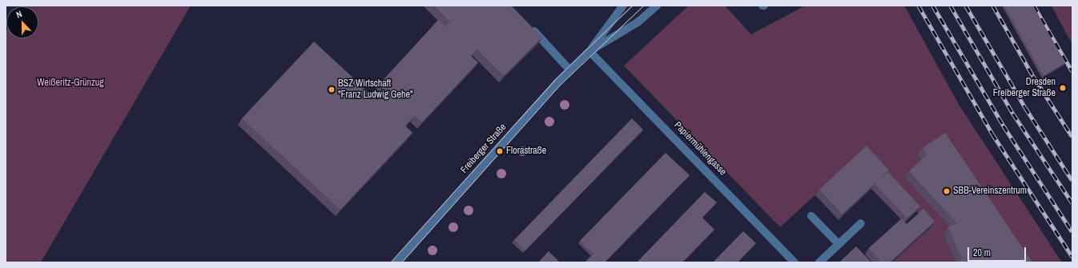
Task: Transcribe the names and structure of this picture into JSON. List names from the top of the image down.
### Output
{
  "streets": {
    "street": ["Freiberger Straße", "Papiermühlengasse"]
  },
  "crossings": [
    ["Freiberger Straße", "Papiermühlengasse"]
  ],
  "parks": ["Weißeritz-Grünzug"],
  "places": [
    "Dresden Freiberger Straße",
    "BSZ Wirtschaft \"Franz Ludwig Gehe\"",
    "Florastraße",
    "SBB-Vereinszentrum"
  ],
  "scale_bar": "20 m",
  "north": "top"
}
